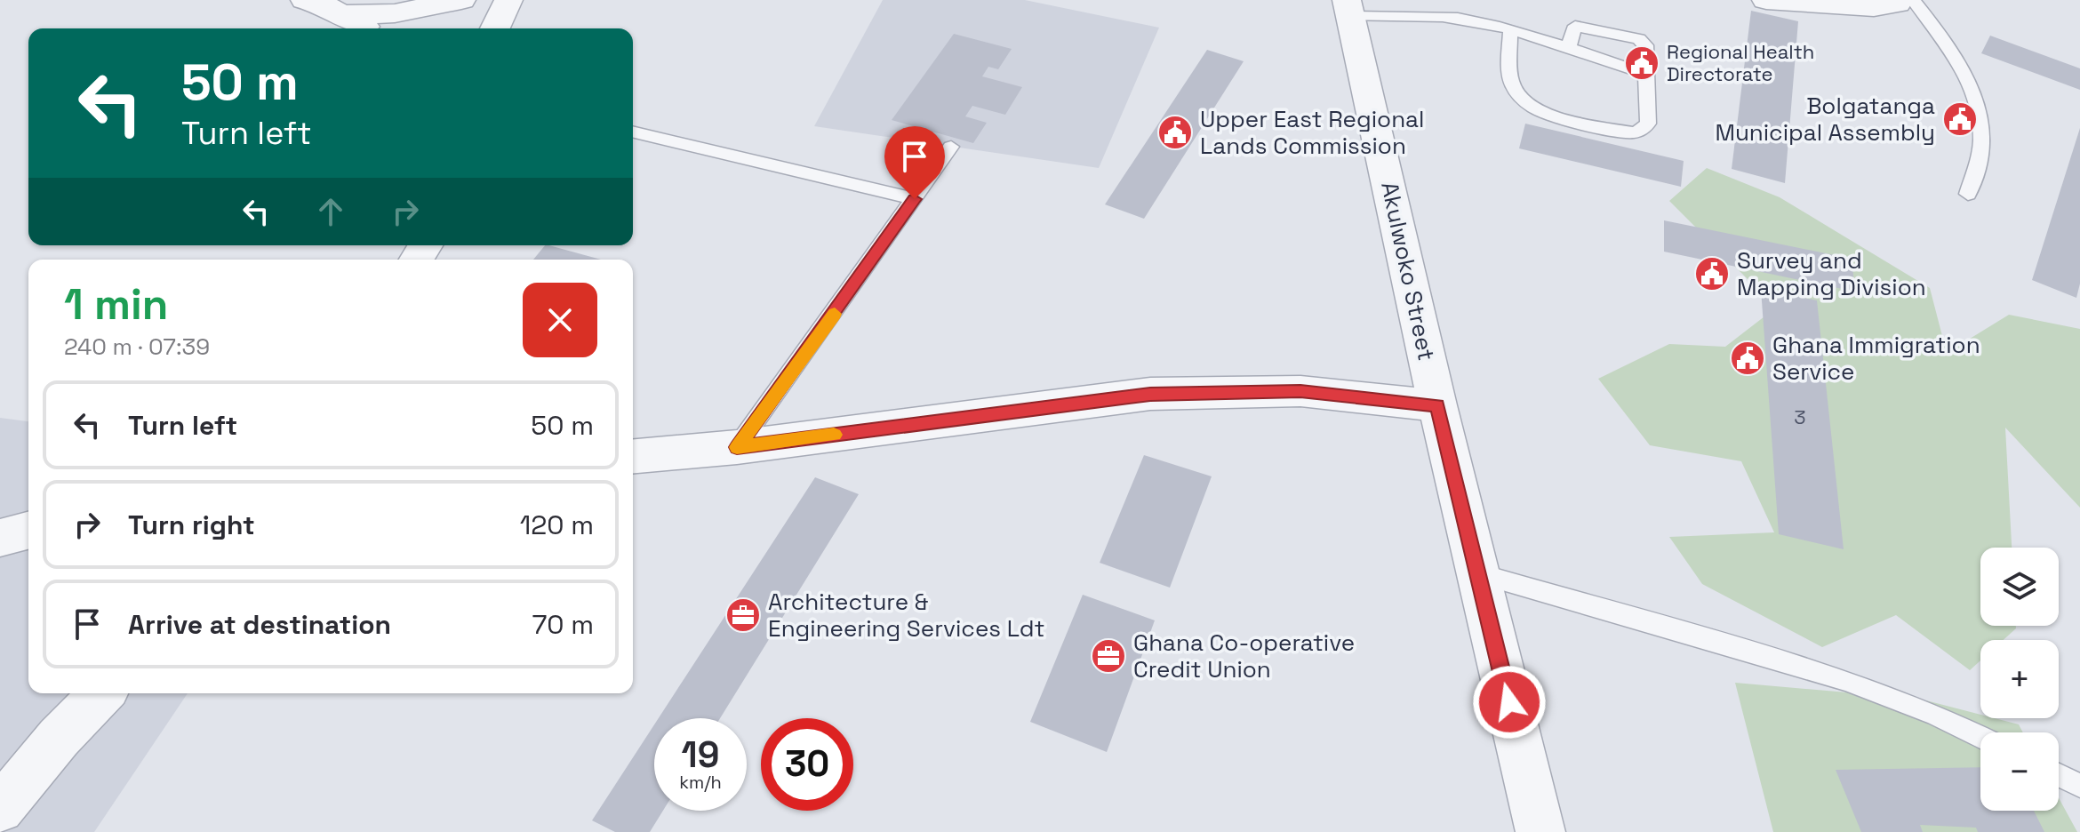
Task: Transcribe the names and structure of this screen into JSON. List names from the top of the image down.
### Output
{
  "streets": {
    "street": ["Akulwoko Street"]
  },
  "places": {
    "public building": [
      "Regional Health Directorate",
      "Bolgatanga Municipal Assembly",
      "Upper East Regional Lands Commission",
      "Survey and Mapping Division",
      "Ghana Immigration Service"
    ],
    "office": ["Architecture & Engineering Services Ldt", "Ghana Co-operative Credit Union"]
  },
  "house_numbers": ["3"],
  "page": {
    "turn": ["50 m", "Turn left"],
    "heading": ["1 min", "240 m · 07:39"],
    "list": [
      {
        "name": "Turn left",
        "value": "50 m"
      },
      {
        "name": "Turn right",
        "value": "120 m"
      },
      {
        "name": "Arrive at destination",
        "value": "70 m"
      }
    ],
    "map_buttons": ["+", "−"],
    "speed": "19 km/h",
    "limit": "30"
  }
}
